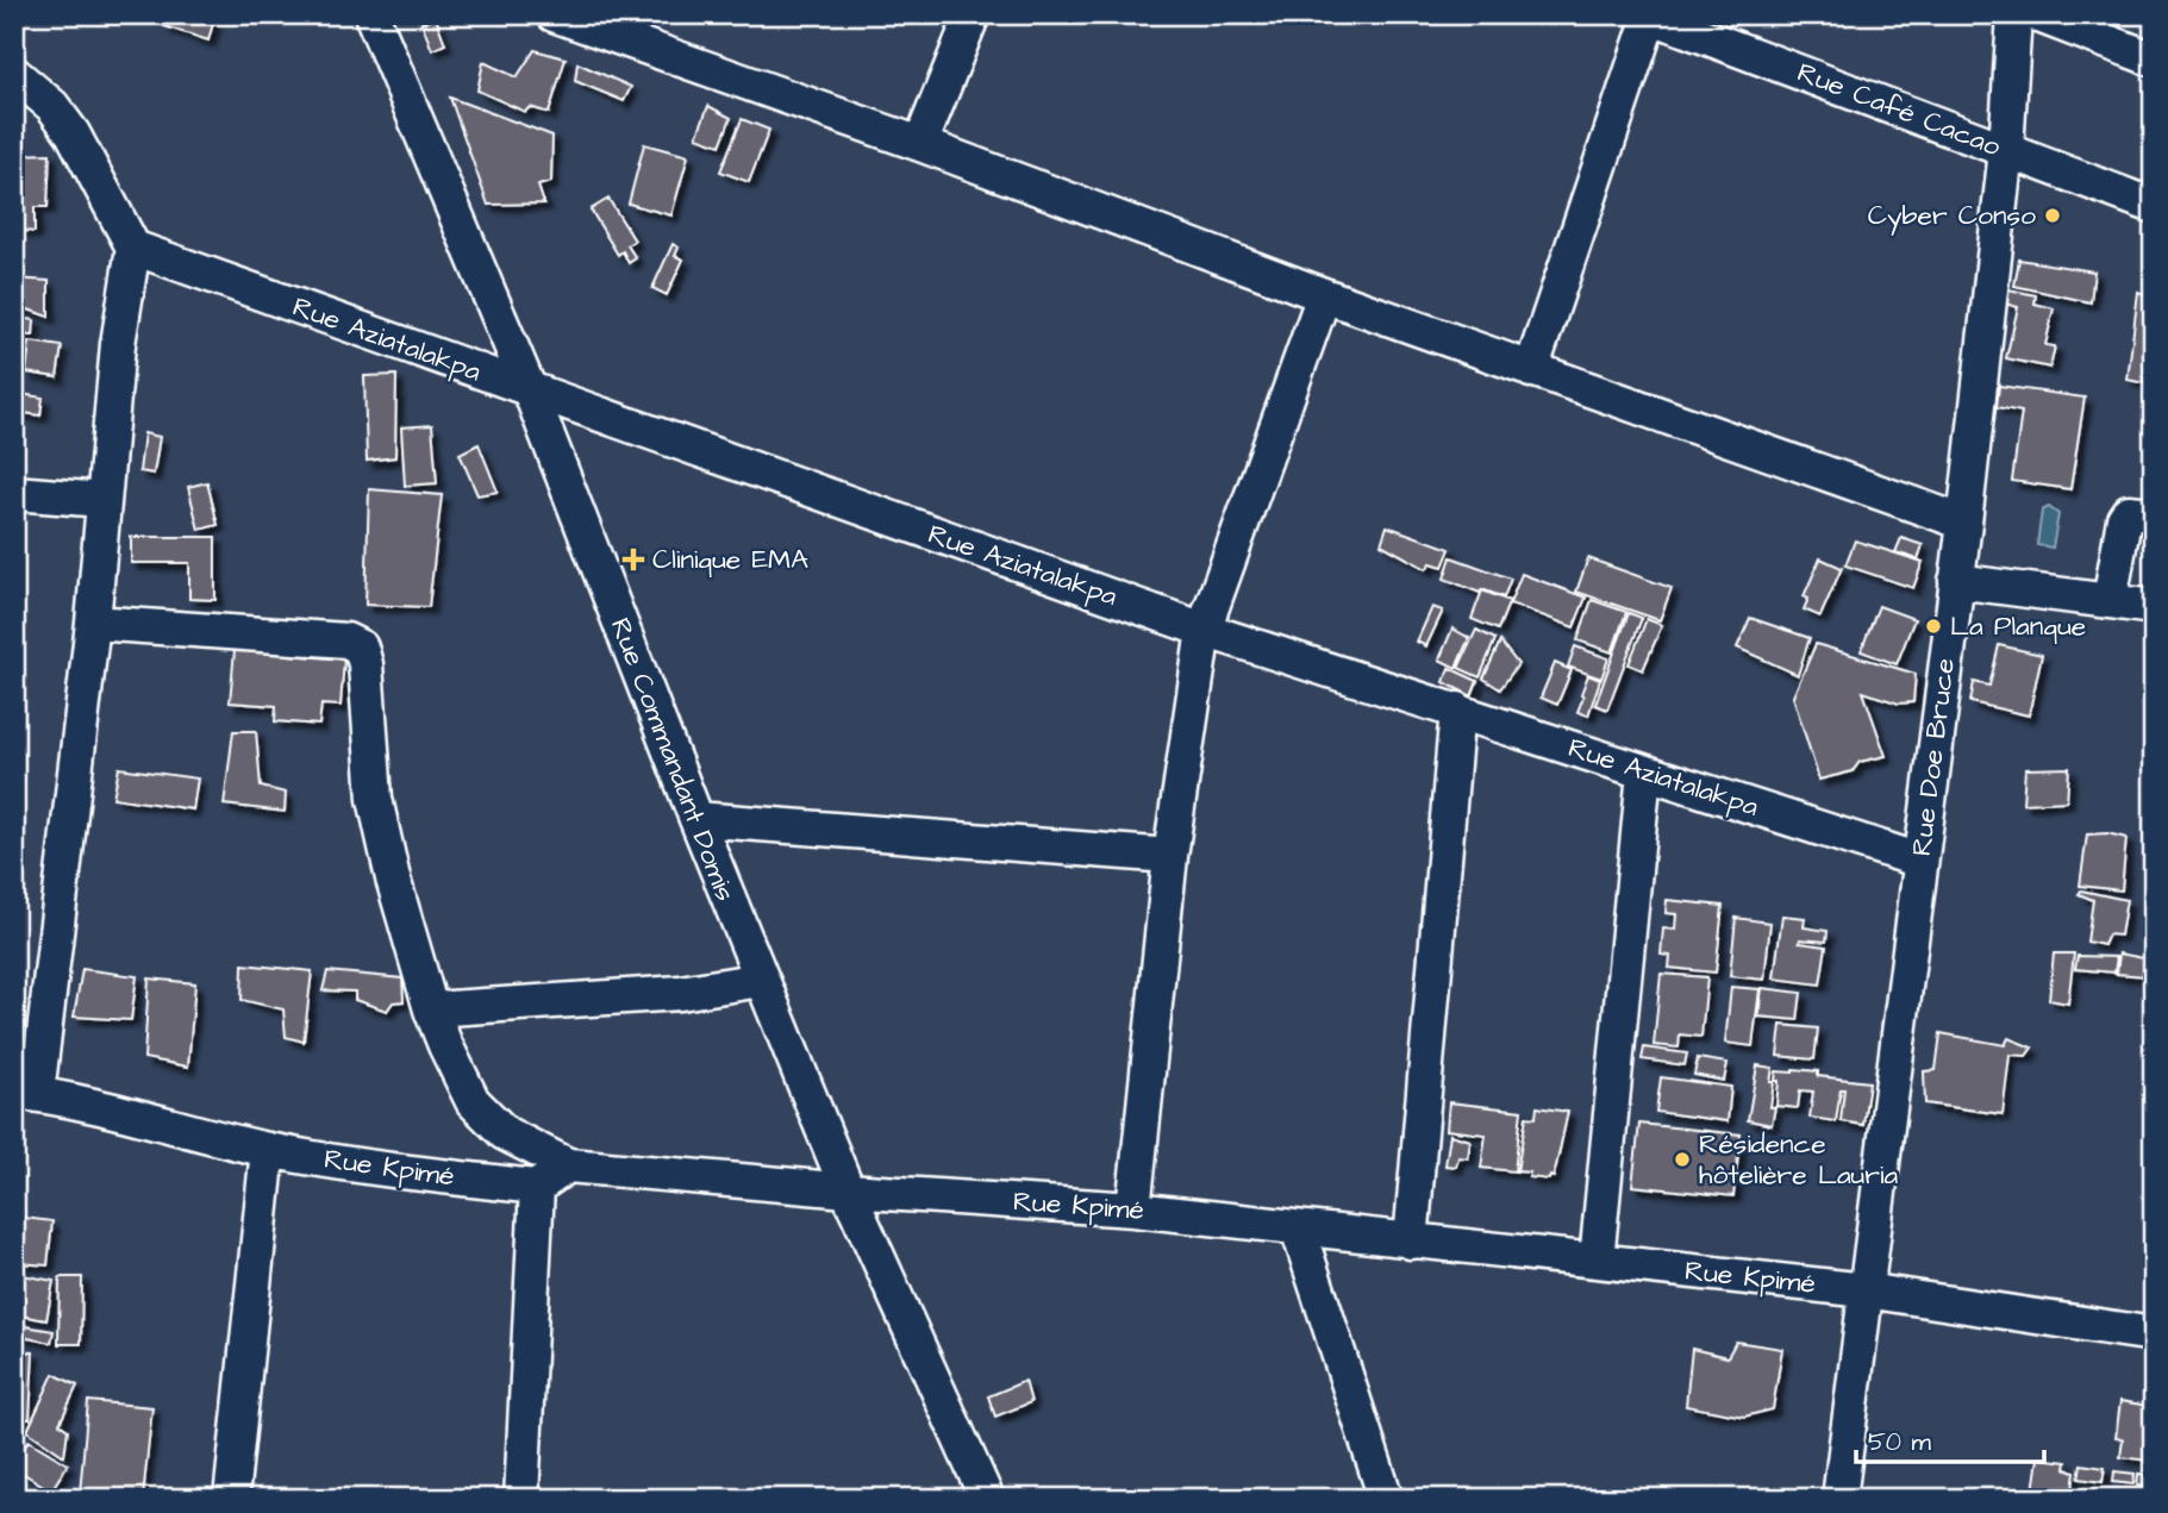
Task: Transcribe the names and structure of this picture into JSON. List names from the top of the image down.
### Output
{
  "streets": {
    "street": [
      "Rue Café Cacao",
      "Rue Aziatalakpa",
      "Rue Doe Bruce",
      "Rue Commandant Domis",
      "Rue Kpimé"
    ]
  },
  "crossings": [
    ["Rue Café Cacao", "Rue Doe Bruce"],
    ["Rue Aziatalakpa", "Rue Doe Bruce"],
    ["Rue Aziatalakpa", "Rue Commandant Domis"],
    ["Rue Doe Bruce", "Rue Kpimé"],
    ["Rue Commandant Domis", "Rue Kpimé"]
  ],
  "places": {
    "other": ["Cyber Conso", "La Planque", "Résidence hôtelière Lauria"],
    "health": ["Clinique EMA"]
  },
  "scale_bar": "50 m"
}
